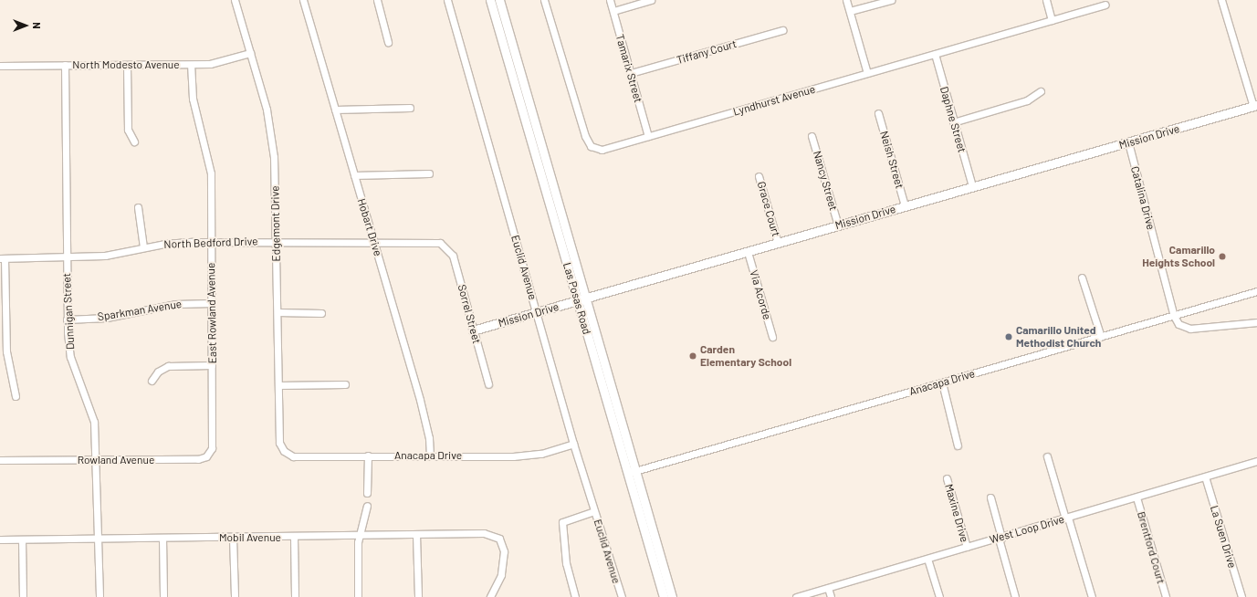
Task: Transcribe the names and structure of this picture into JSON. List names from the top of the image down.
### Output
{
  "streets": {
    "main road": ["Mission Drive", "Las Posas Road"],
    "street": [
      "Tiffany Court",
      "North Modesto Avenue",
      "Tamarix Street",
      "Lyndhurst Avenue",
      "Daphne Street",
      "Neish Street",
      "Nancy Street",
      "Catalina Drive",
      "Grace Court",
      "Edgemont Drive",
      "Hobart Drive",
      "North Bedford Drive",
      "Euclid Avenue",
      "Via Acorde",
      "Sparkman Avenue",
      "Dunnigan Street",
      "East Rowland Avenue",
      "Sorrel Street",
      "Anacapa Drive",
      "Rowland Avenue",
      "Maxine Drive",
      "West Loop Drive",
      "La Suen Drive",
      "Mobil Avenue",
      "Brentford Court"
    ]
  },
  "crossings": [
    ["Tiffany Court", "Tamarix Street"],
    ["North Modesto Avenue", "Edgemont Drive"],
    ["North Modesto Avenue", "Dunnigan Street"],
    ["North Modesto Avenue", "East Rowland Avenue"],
    ["Tamarix Street", "Lyndhurst Avenue"],
    ["Lyndhurst Avenue", "Daphne Street"],
    ["Daphne Street", "Mission Drive"],
    ["Mission Drive", "Neish Street"],
    ["Mission Drive", "Nancy Street"],
    ["Mission Drive", "Catalina Drive"],
    ["Mission Drive", "Grace Court"],
    ["Mission Drive", "Euclid Avenue"],
    ["Mission Drive", "Via Acorde"],
    ["Mission Drive", "Las Posas Road"],
    ["Mission Drive", "Sorrel Street"],
    ["Catalina Drive", "Anacapa Drive"],
    ["Edgemont Drive", "North Bedford Drive"],
    ["Edgemont Drive", "Anacapa Drive"],
    ["Hobart Drive", "North Bedford Drive"],
    ["Hobart Drive", "Anacapa Drive"],
    ["North Bedford Drive", "Dunnigan Street"],
    ["North Bedford Drive", "East Rowland Avenue"],
    ["North Bedford Drive", "Sorrel Street"],
    ["Euclid Avenue", "Anacapa Drive"],
    ["Las Posas Road", "Anacapa Drive"],
    ["Sparkman Avenue", "Dunnigan Street"],
    ["Sparkman Avenue", "East Rowland Avenue"],
    ["Dunnigan Street", "Rowland Avenue"],
    ["Dunnigan Street", "Mobil Avenue"],
    ["East Rowland Avenue", "Rowland Avenue"],
    ["Maxine Drive", "West Loop Drive"],
    ["West Loop Drive", "La Suen Drive"],
    ["West Loop Drive", "Brentford Court"]
  ],
  "places": ["Camarillo Heights School", "Camarillo United Methodist Church", "Carden Elementary School"],
  "north": "right"
}
